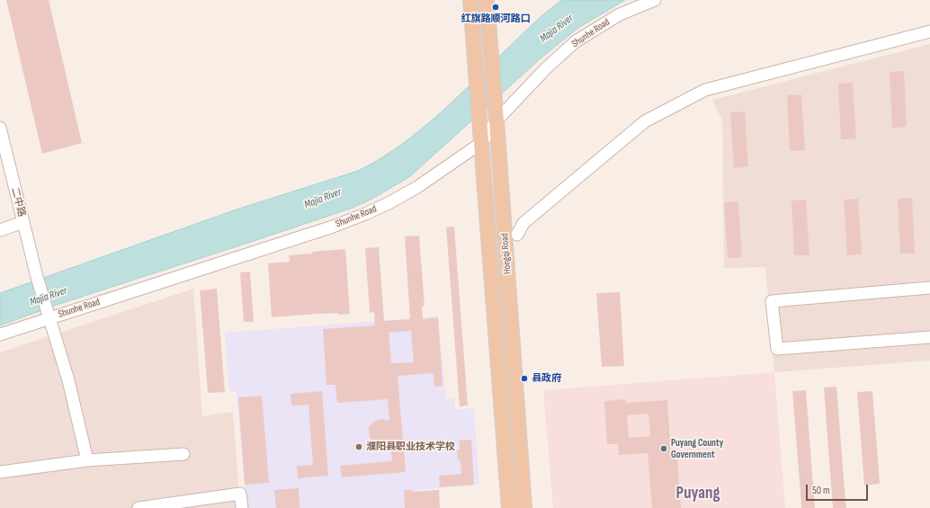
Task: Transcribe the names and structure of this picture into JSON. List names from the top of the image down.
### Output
{
  "streets": {
    "main road": ["Hongqi Road"],
    "street": ["Shunhe Road", "二中路"]
  },
  "crossings": [
    ["Shunhe Road", "二中路"],
    ["Shunhe Road", "Hongqi Road"]
  ],
  "districts": ["Puyang"],
  "water": ["Majia River"],
  "places": [
    "红旗路顺河路口",
    "县政府",
    "濮阳县职业技术学校",
    "Puyang County Government"
  ],
  "scale_bar": "50 m"
}
